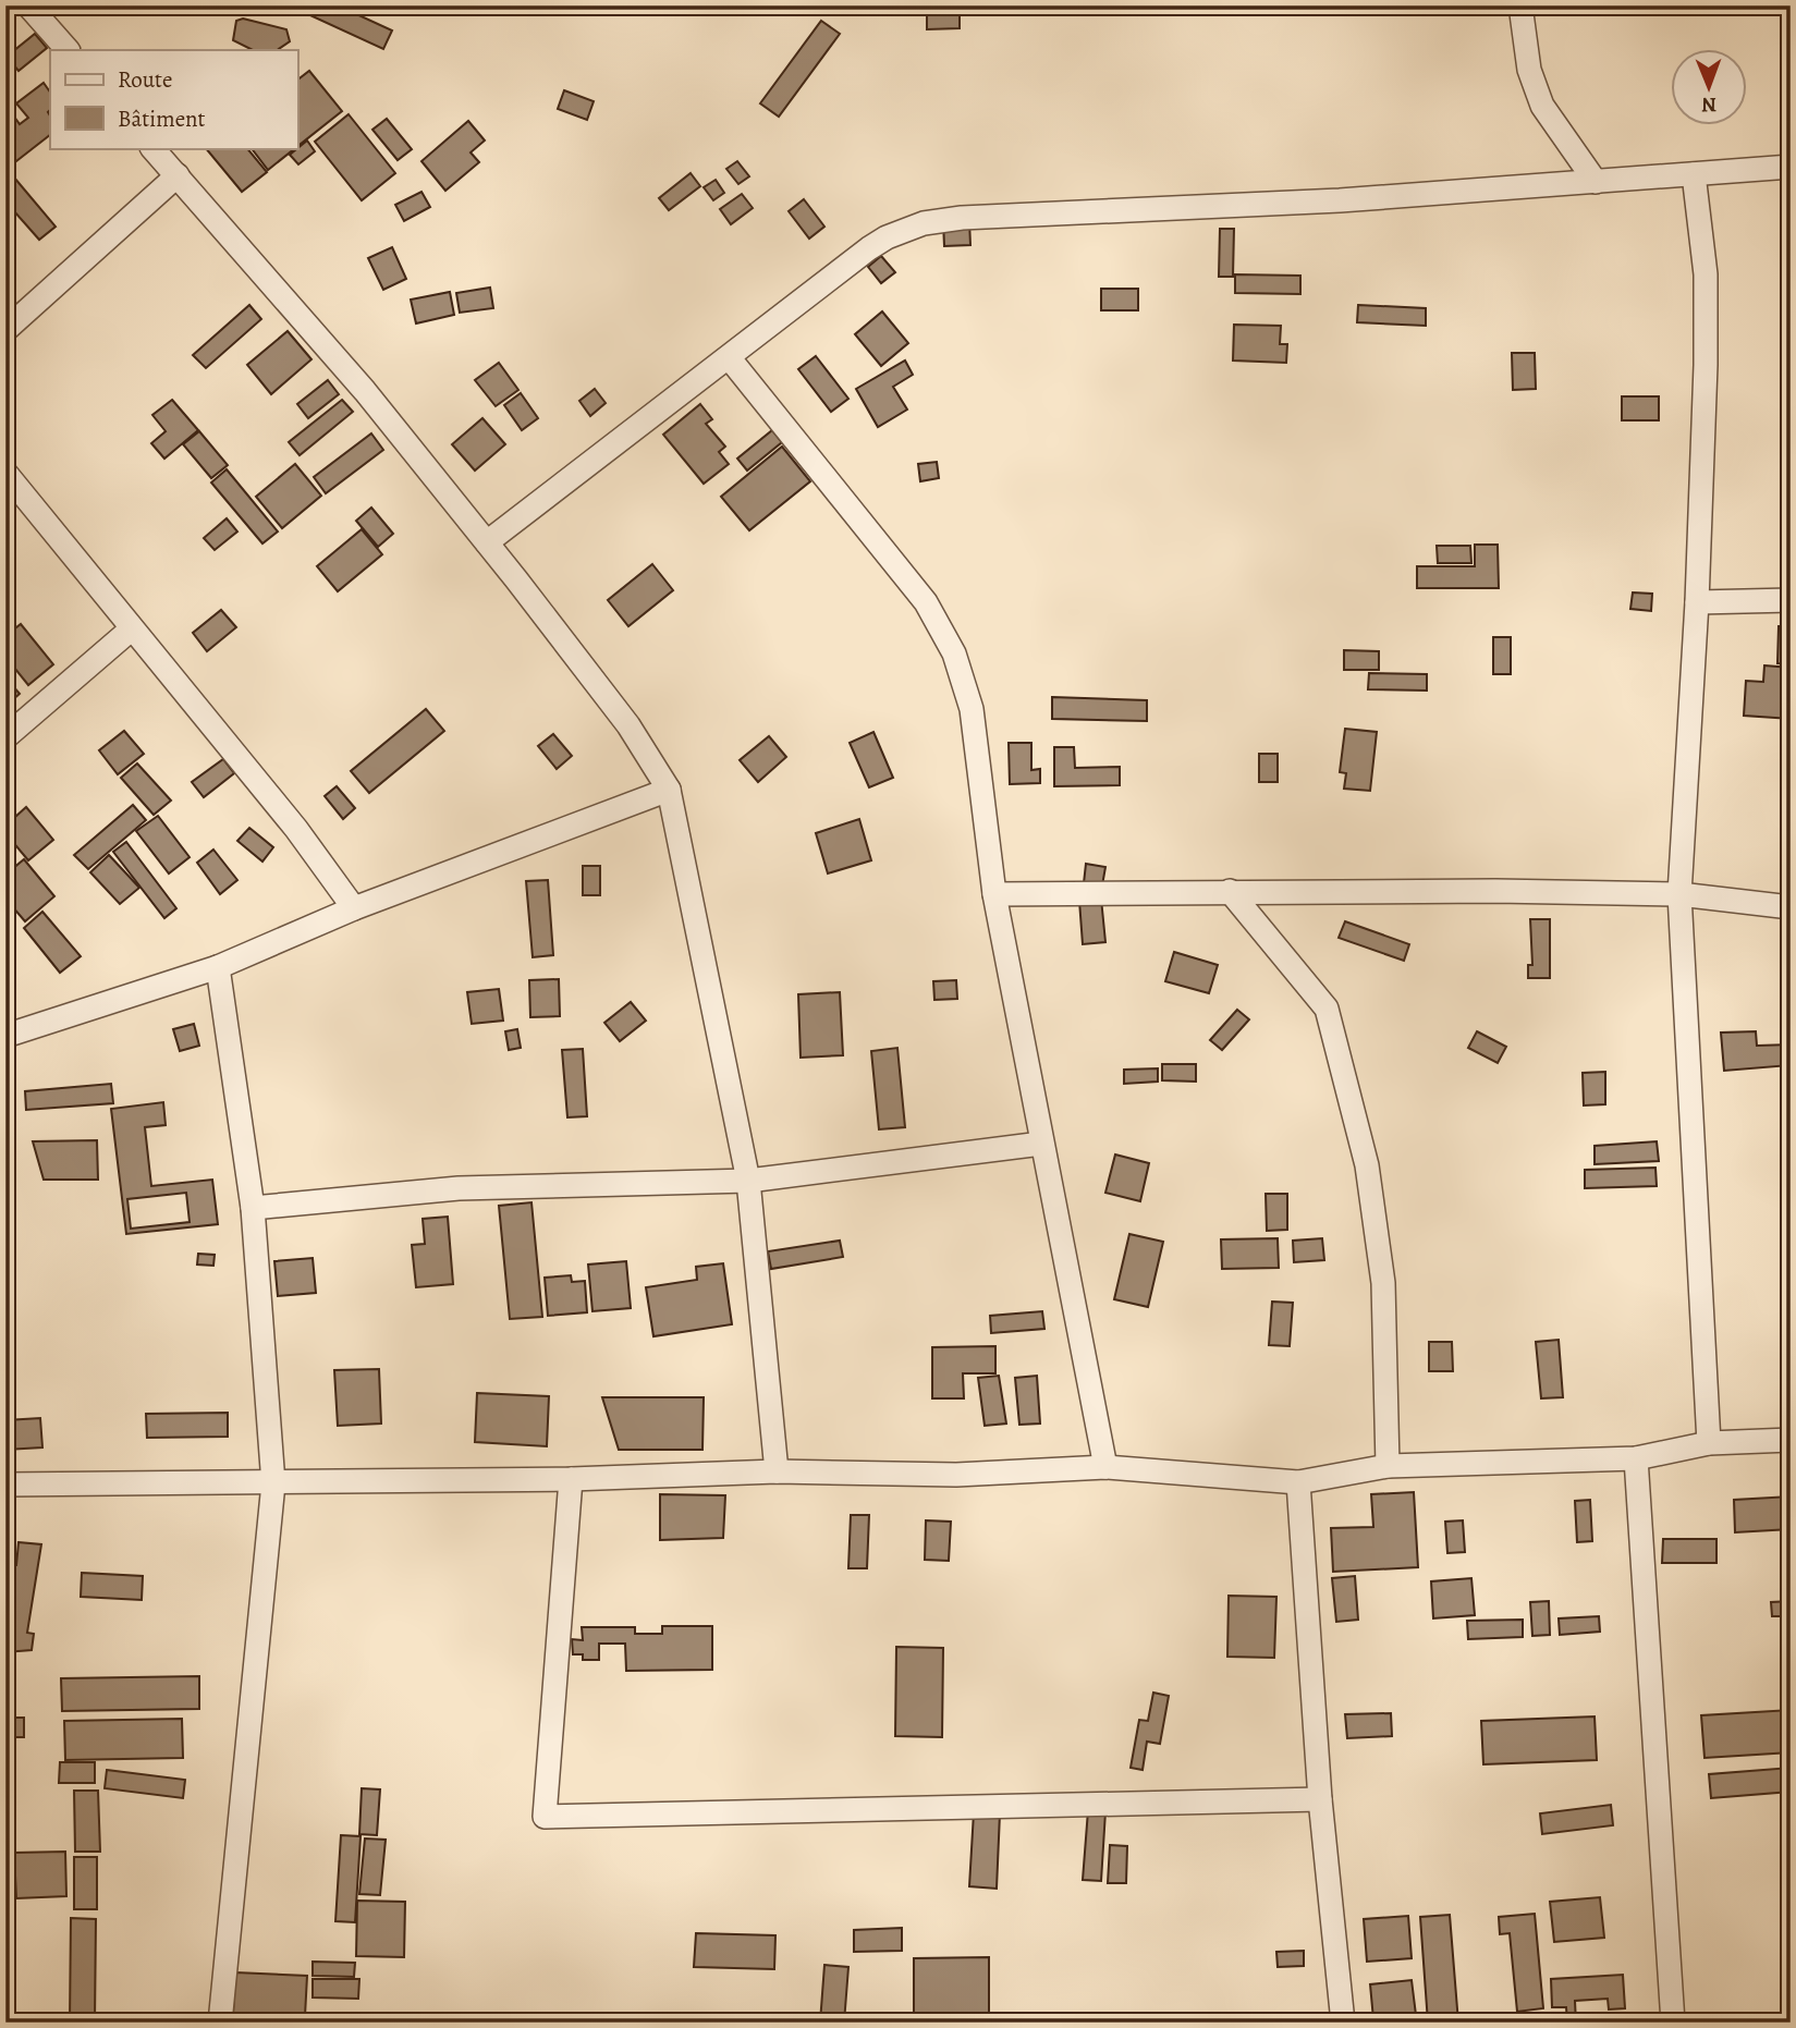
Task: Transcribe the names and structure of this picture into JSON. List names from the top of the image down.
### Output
{
  "legend": ["Route", "Bâtiment"],
  "north": "bottom"
}
